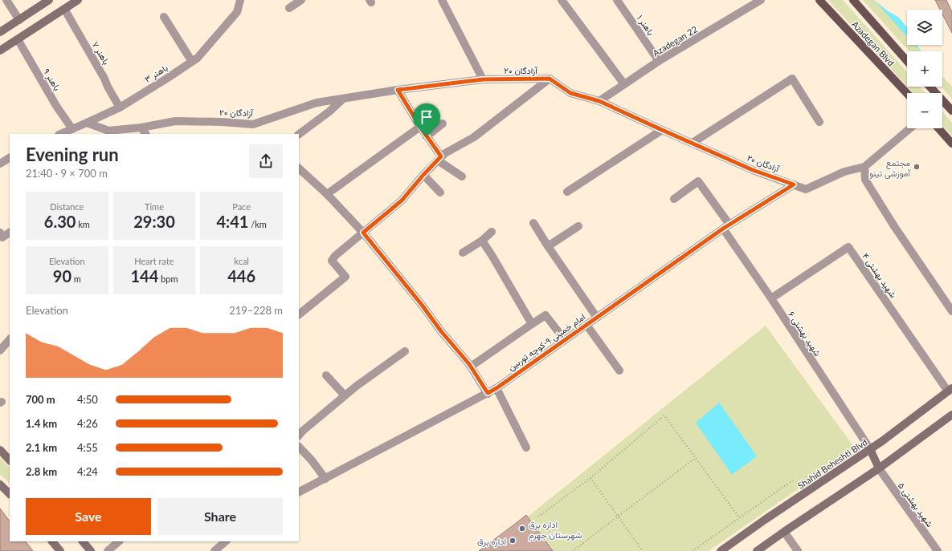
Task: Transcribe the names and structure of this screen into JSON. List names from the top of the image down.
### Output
{
  "streets": {
    "main road": ["َAzadegan Blvd", "Shahid Beheshti Blvd"],
    "street": [
      "باهنر ۱",
      "Azadegan 22",
      "باهنر ۷",
      "آزادگان ۲۰",
      "باهنر ۳",
      "باهنر ۹",
      "شهید بهشتی ۴",
      "شهید بهشتی ۶",
      "امام خمینی ۹-کوچه توربین",
      "شهید بهشتی ۵"
    ]
  },
  "crossings": [
    ["باهنر ۱", "Azadegan 22"],
    ["Azadegan 22", "آزادگان ۲۰"],
    ["باهنر ۷", "باهنر ۳"],
    ["آزادگان ۲۰", "باهنر ۳"],
    ["آزادگان ۲۰", "امام خمینی ۹-کوچه توربین"],
    ["باهنر ۳", "باهنر ۹"],
    ["شهید بهشتی ۴", "شهید بهشتی ۶"],
    ["شهید بهشتی ۴", "Shahid Beheshti Blvd"],
    ["شهید بهشتی ۶", "امام خمینی ۹-کوچه توربین"],
    ["شهید بهشتی ۶", "Shahid Beheshti Blvd"]
  ],
  "places": ["مجتمع آموزشی تینو", "اداره برق شهرستان جهرم", "اداره برق"],
  "page": {
    "map_buttons": ["+", "−"],
    "heading": ["Evening run", "21:40 · 9 × 700 m"],
    "stats": [
      ["Distance", "6.30 km"],
      ["Time", "29:30"],
      ["Pace", "4:41 /km"],
      ["Elevation", "90 m"],
      ["Heart rate", "144 bpm"],
      ["kcal", "446"]
    ],
    "chart": ["Elevation", "219–228 m"],
    "list": [
      {
        "name": "700 m",
        "note": "4:50"
      },
      {
        "name": "1.4 km",
        "note": "4:26"
      },
      {
        "name": "2.1 km",
        "note": "4:55"
      },
      {
        "name": "2.8 km",
        "note": "4:24"
      }
    ],
    "buttons": ["Save", "Share"]
  }
}
